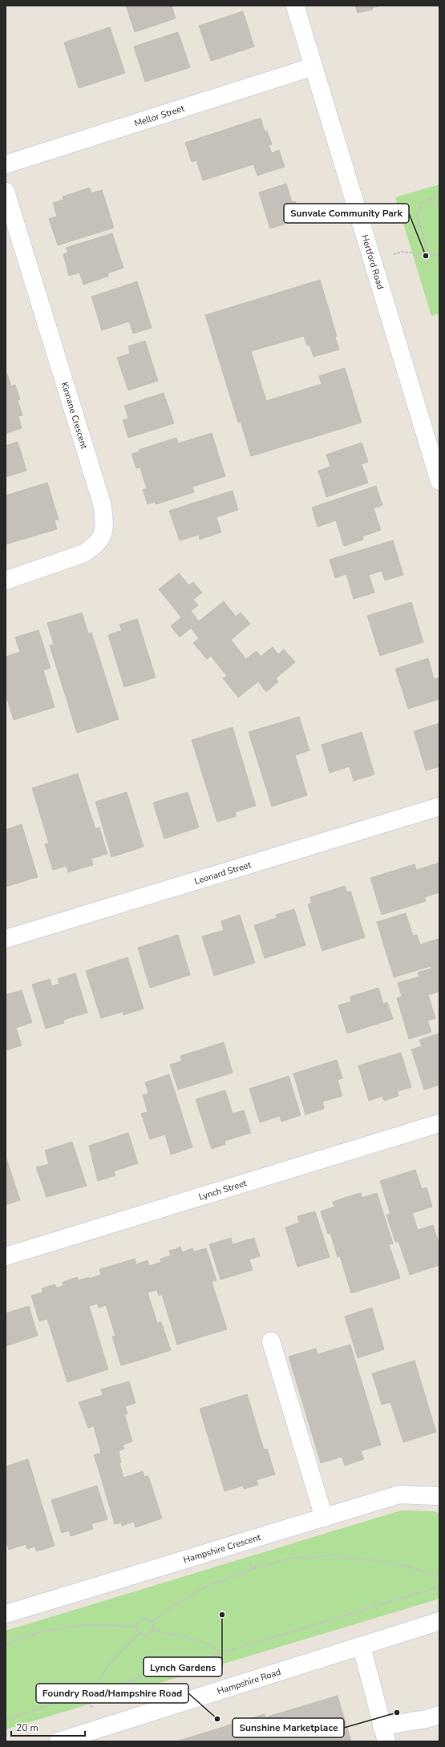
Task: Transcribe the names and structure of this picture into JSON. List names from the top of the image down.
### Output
{
  "streets": {
    "street": [
      "Mellor Street",
      "Hertford Road",
      "Kinnane Crescent",
      "Leonard Street",
      "Lynch Street",
      "Hampshire Crescent",
      "Hampshire Road"
    ]
  },
  "crossings": [
    ["Mellor Street", "Hertford Road"]
  ],
  "places": [
    "Sunvale Community Park",
    "Lynch Gardens",
    "Sunshine Marketplace",
    "Foundry Road/Hampshire Road"
  ],
  "scale_bar": "20 m"
}
